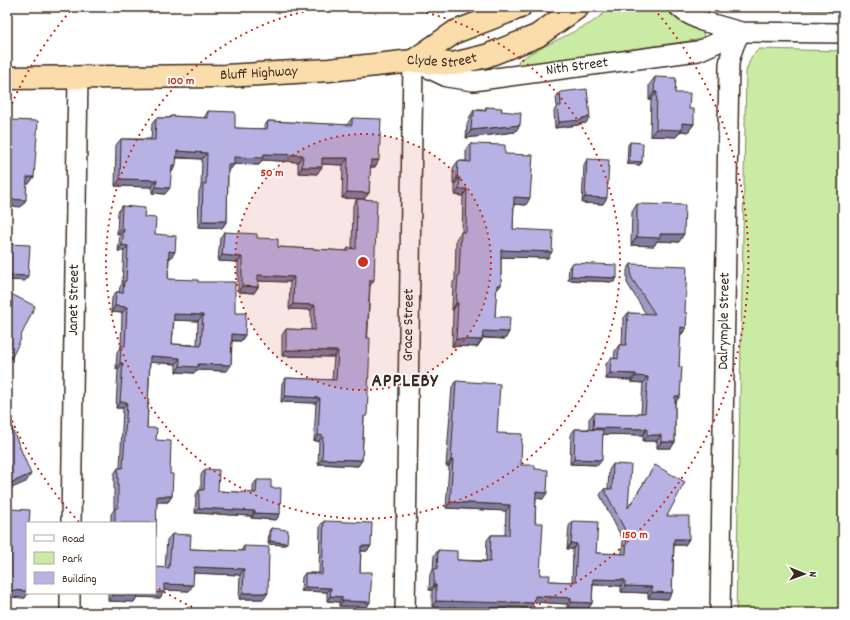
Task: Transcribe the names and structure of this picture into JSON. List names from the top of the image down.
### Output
{
  "streets": {
    "highway": ["Clyde Street", "Bluff Highway"],
    "street": [
      "Nith Street",
      "Janet Street",
      "Dalrymple Street",
      "Grace Street"
    ]
  },
  "crossings": [
    ["Clyde Street", "Nith Street"],
    ["Clyde Street", "Bluff Highway"],
    ["Clyde Street", "Grace Street"],
    ["Nith Street", "Bluff Highway"],
    ["Nith Street", "Dalrymple Street"],
    ["Nith Street", "Grace Street"],
    ["Bluff Highway", "Janet Street"],
    ["Bluff Highway", "Grace Street"]
  ],
  "districts": ["APPLEBY"],
  "legend": ["Road", "Park", "Building"],
  "north": "right",
  "rings": ["100 m", "50 m", "150 m"]
}
